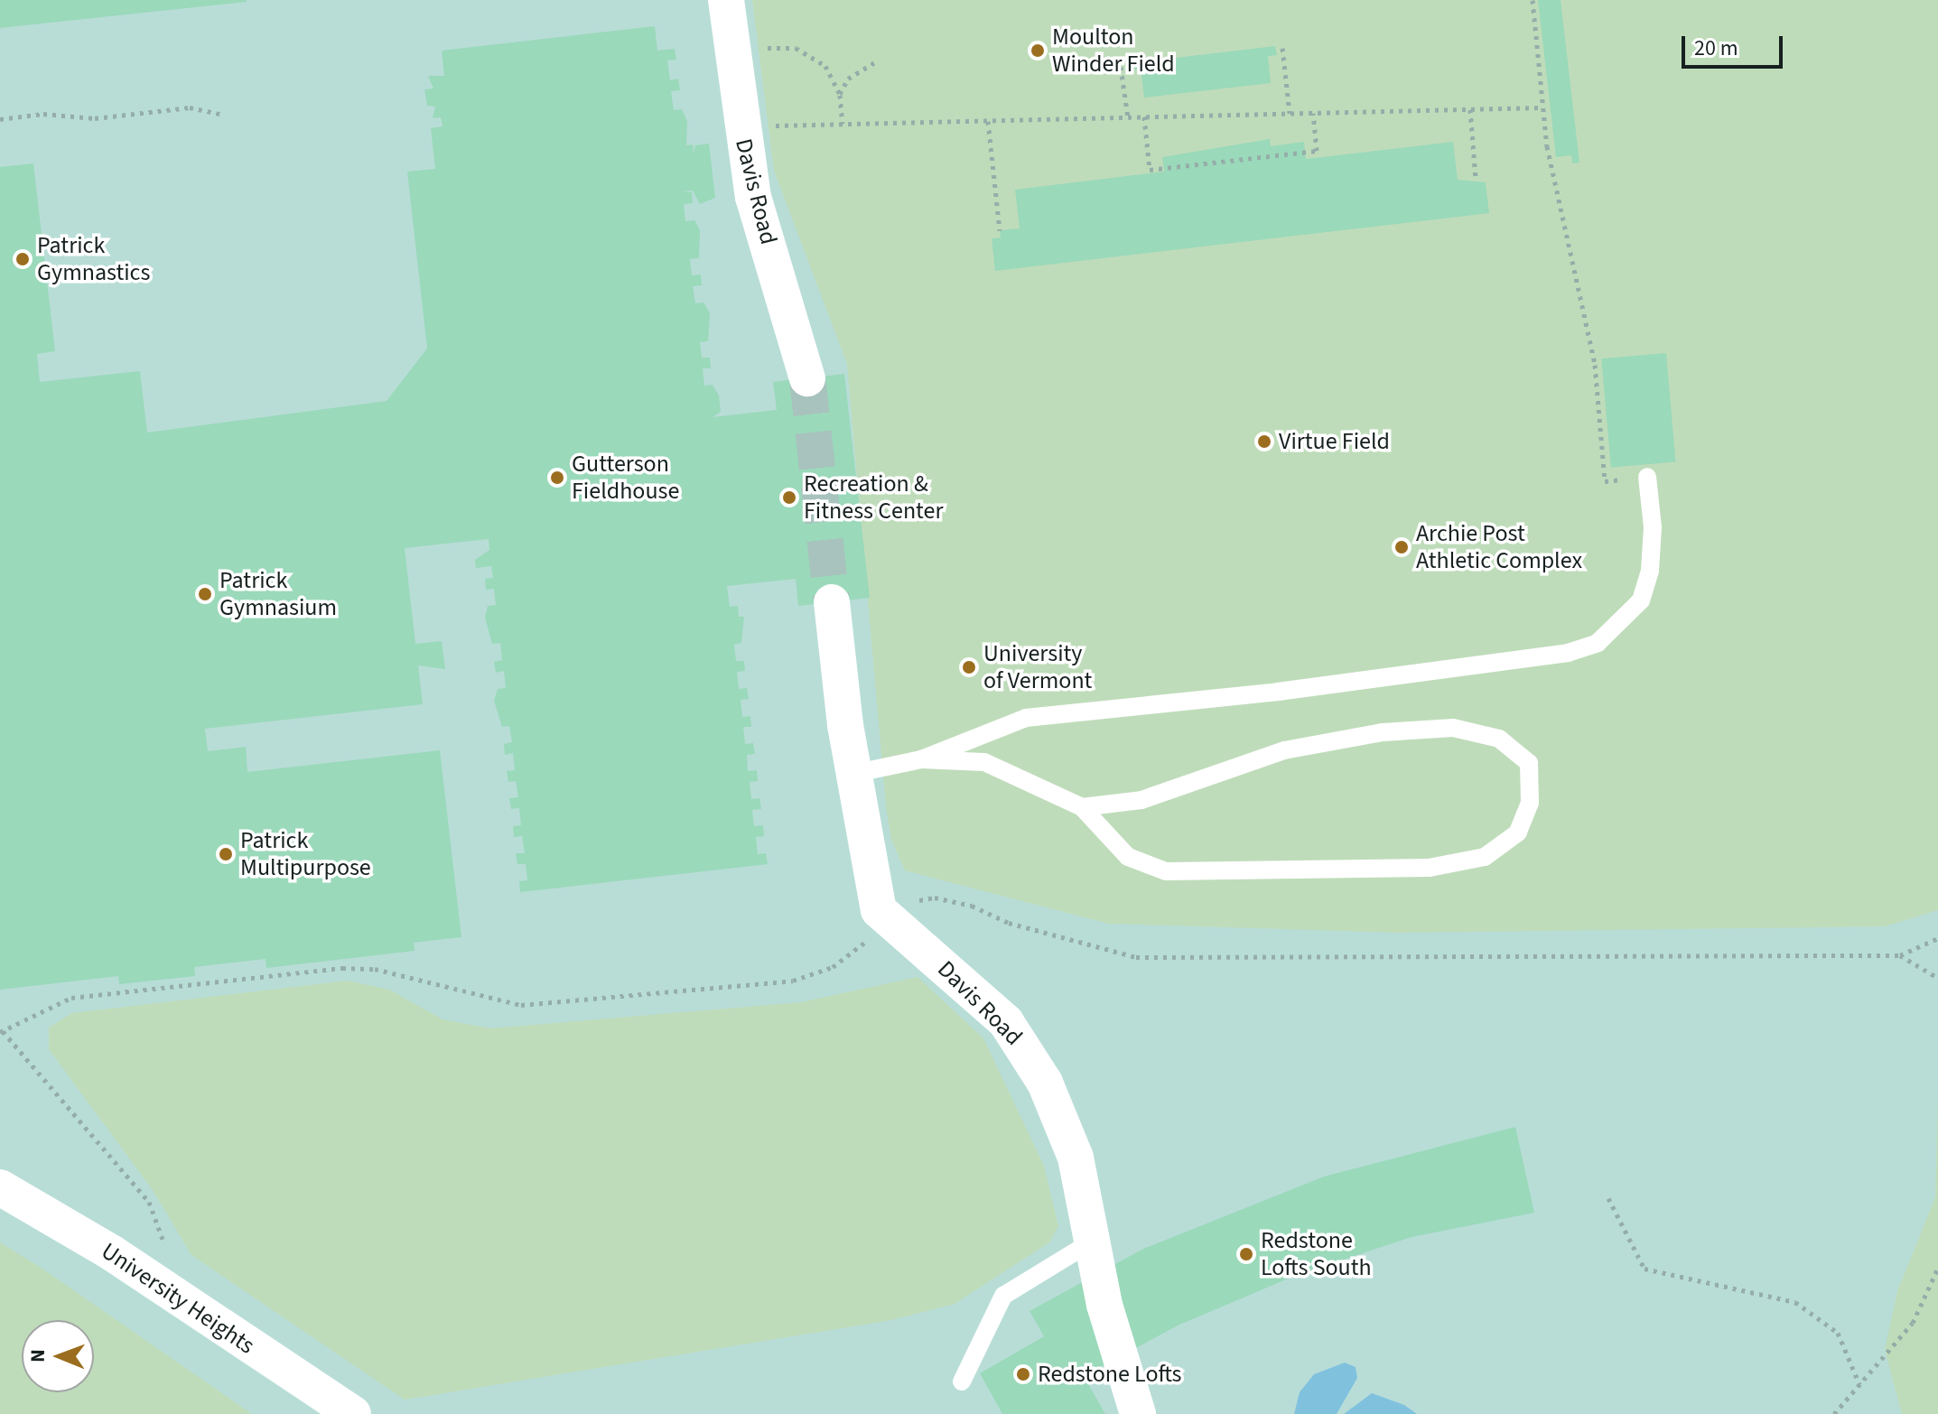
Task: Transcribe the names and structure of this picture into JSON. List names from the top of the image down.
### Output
{
  "streets": {
    "street": ["Davis Road", "University Heights"]
  },
  "places": [
    "Moulton Winder Field",
    "Patrick Gymnastics",
    "Virtue Field",
    "Gutterson Fieldhouse",
    "Recreation & Fitness Center",
    "Archie Post Athletic Complex",
    "Patrick Gymnasium",
    "University of Vermont",
    "Patrick Multipurpose",
    "Redstone Lofts South",
    "Redstone Lofts"
  ],
  "scale_bar": "20 m",
  "north": "left"
}
